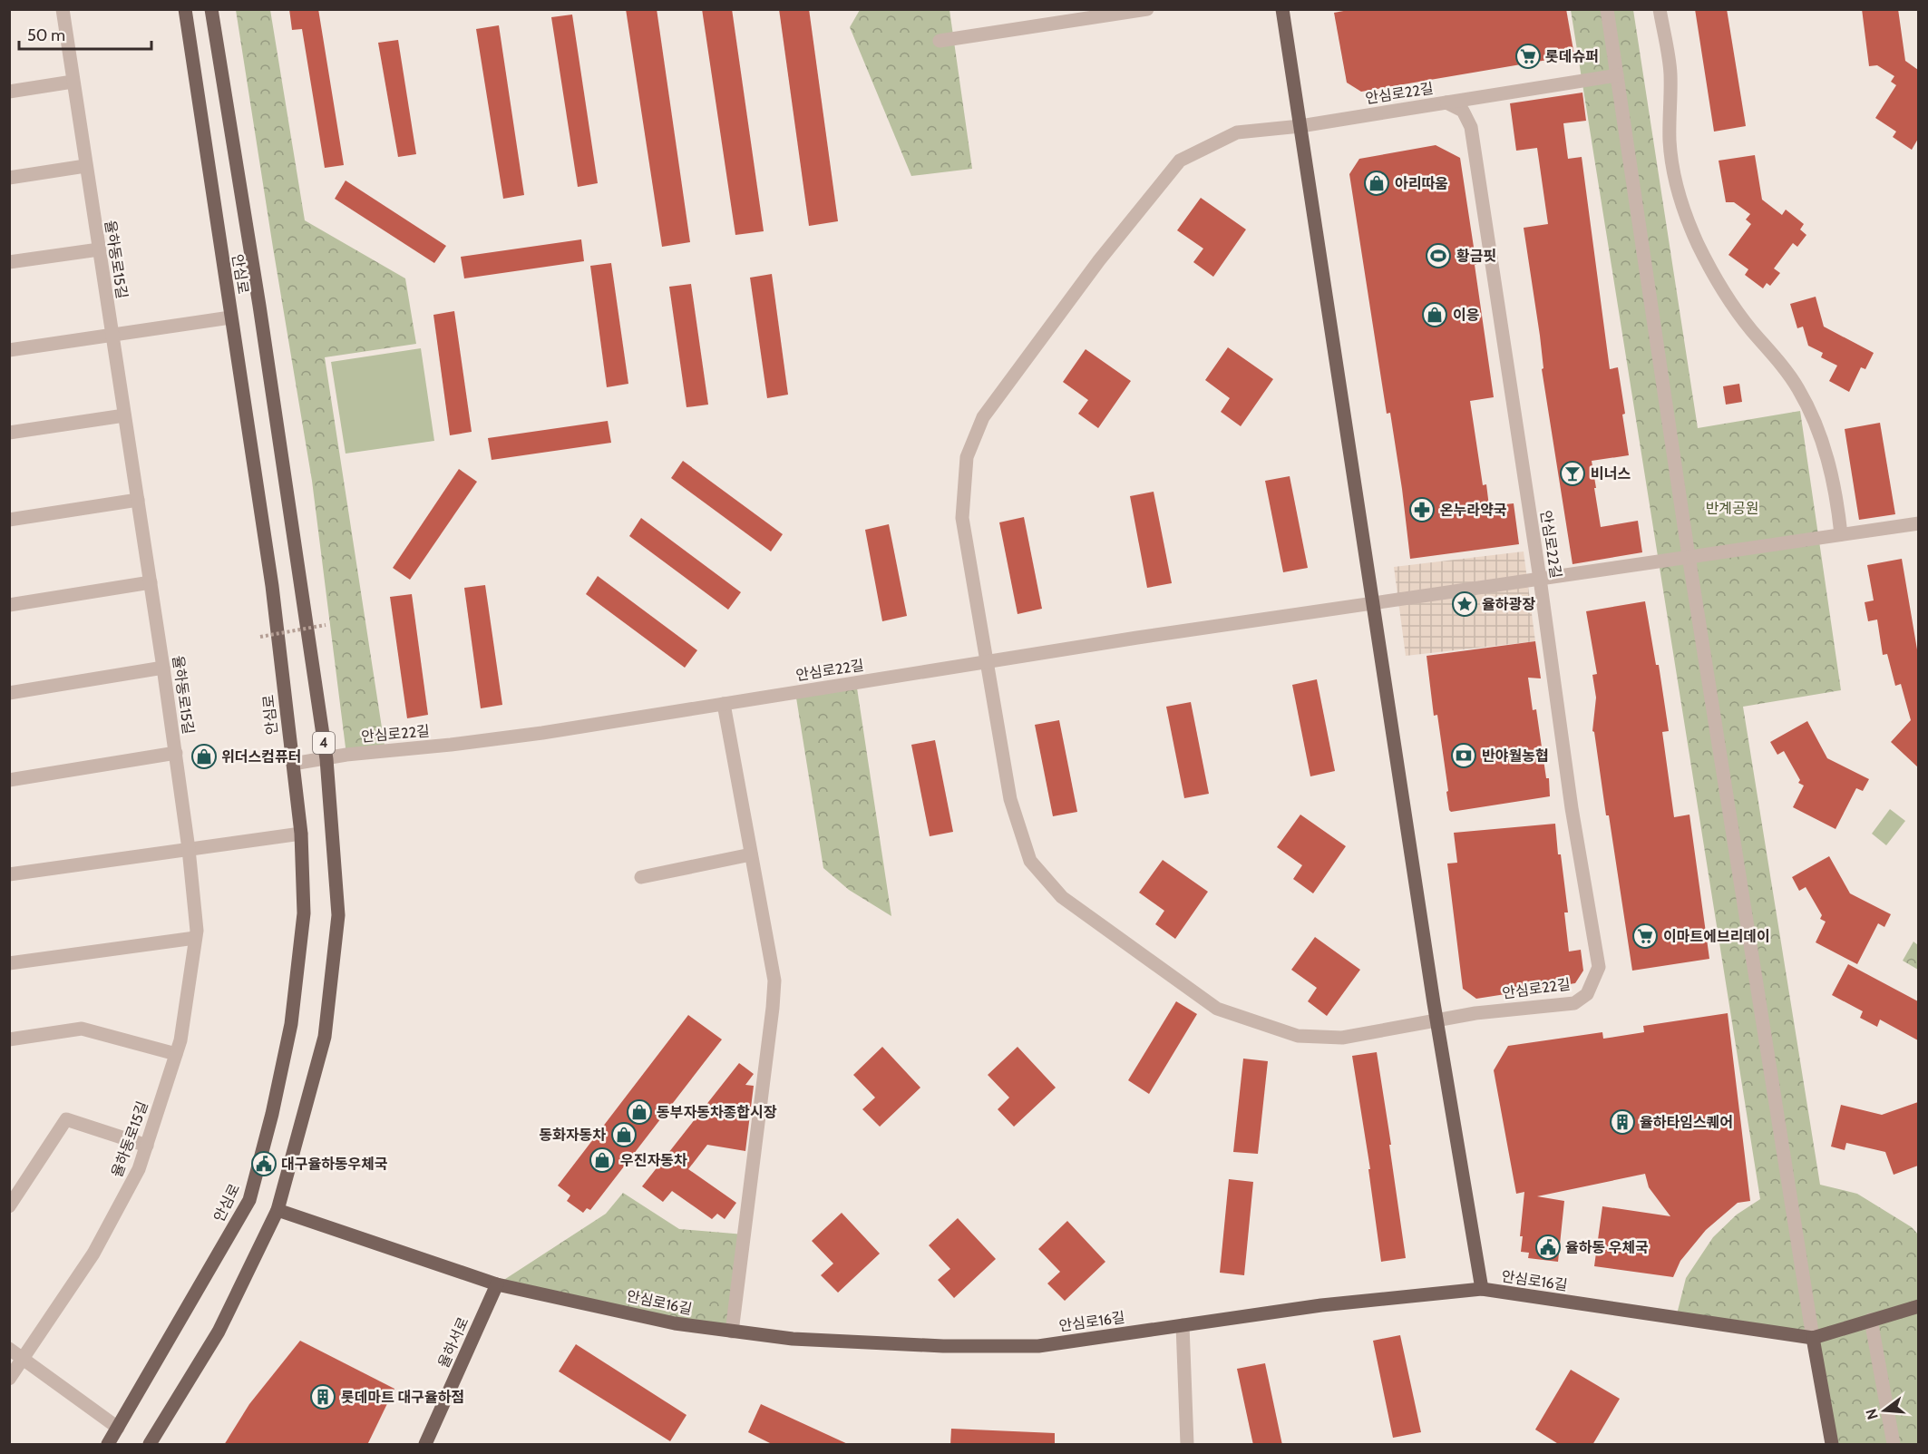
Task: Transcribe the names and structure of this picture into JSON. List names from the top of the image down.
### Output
{
  "streets": {
    "main road": [
      "안심로",
      "4",
      "안심로16길",
      "율하서로"
    ],
    "street": ["안심로22길", "율하동로15길"]
  },
  "crossings": [
    ["안심로22길", "안심로"],
    ["안심로", "안심로16길"],
    ["안심로16길", "율하서로"]
  ],
  "parks": ["반계공원"],
  "places": {
    "supermarket": ["롯데슈퍼", "이마트에브리데이"],
    "shop": [
      "아리따움",
      "이응",
      "위더스컴퓨터",
      "동부자동차종합시장",
      "동화자동차",
      "우진자동차"
    ],
    "sports": ["황금핏"],
    "bar": ["비너스"],
    "pharmacy": ["온누라약국"],
    "place": ["율하광장"],
    "bank": ["반야월농협"],
    "building": ["율하타임스퀘어", "롯데마트 대구율하점"],
    "public building": ["대구율하동우체국", "율하동 우체국"]
  },
  "scale_bar": "50 m",
  "north": "left"
}
